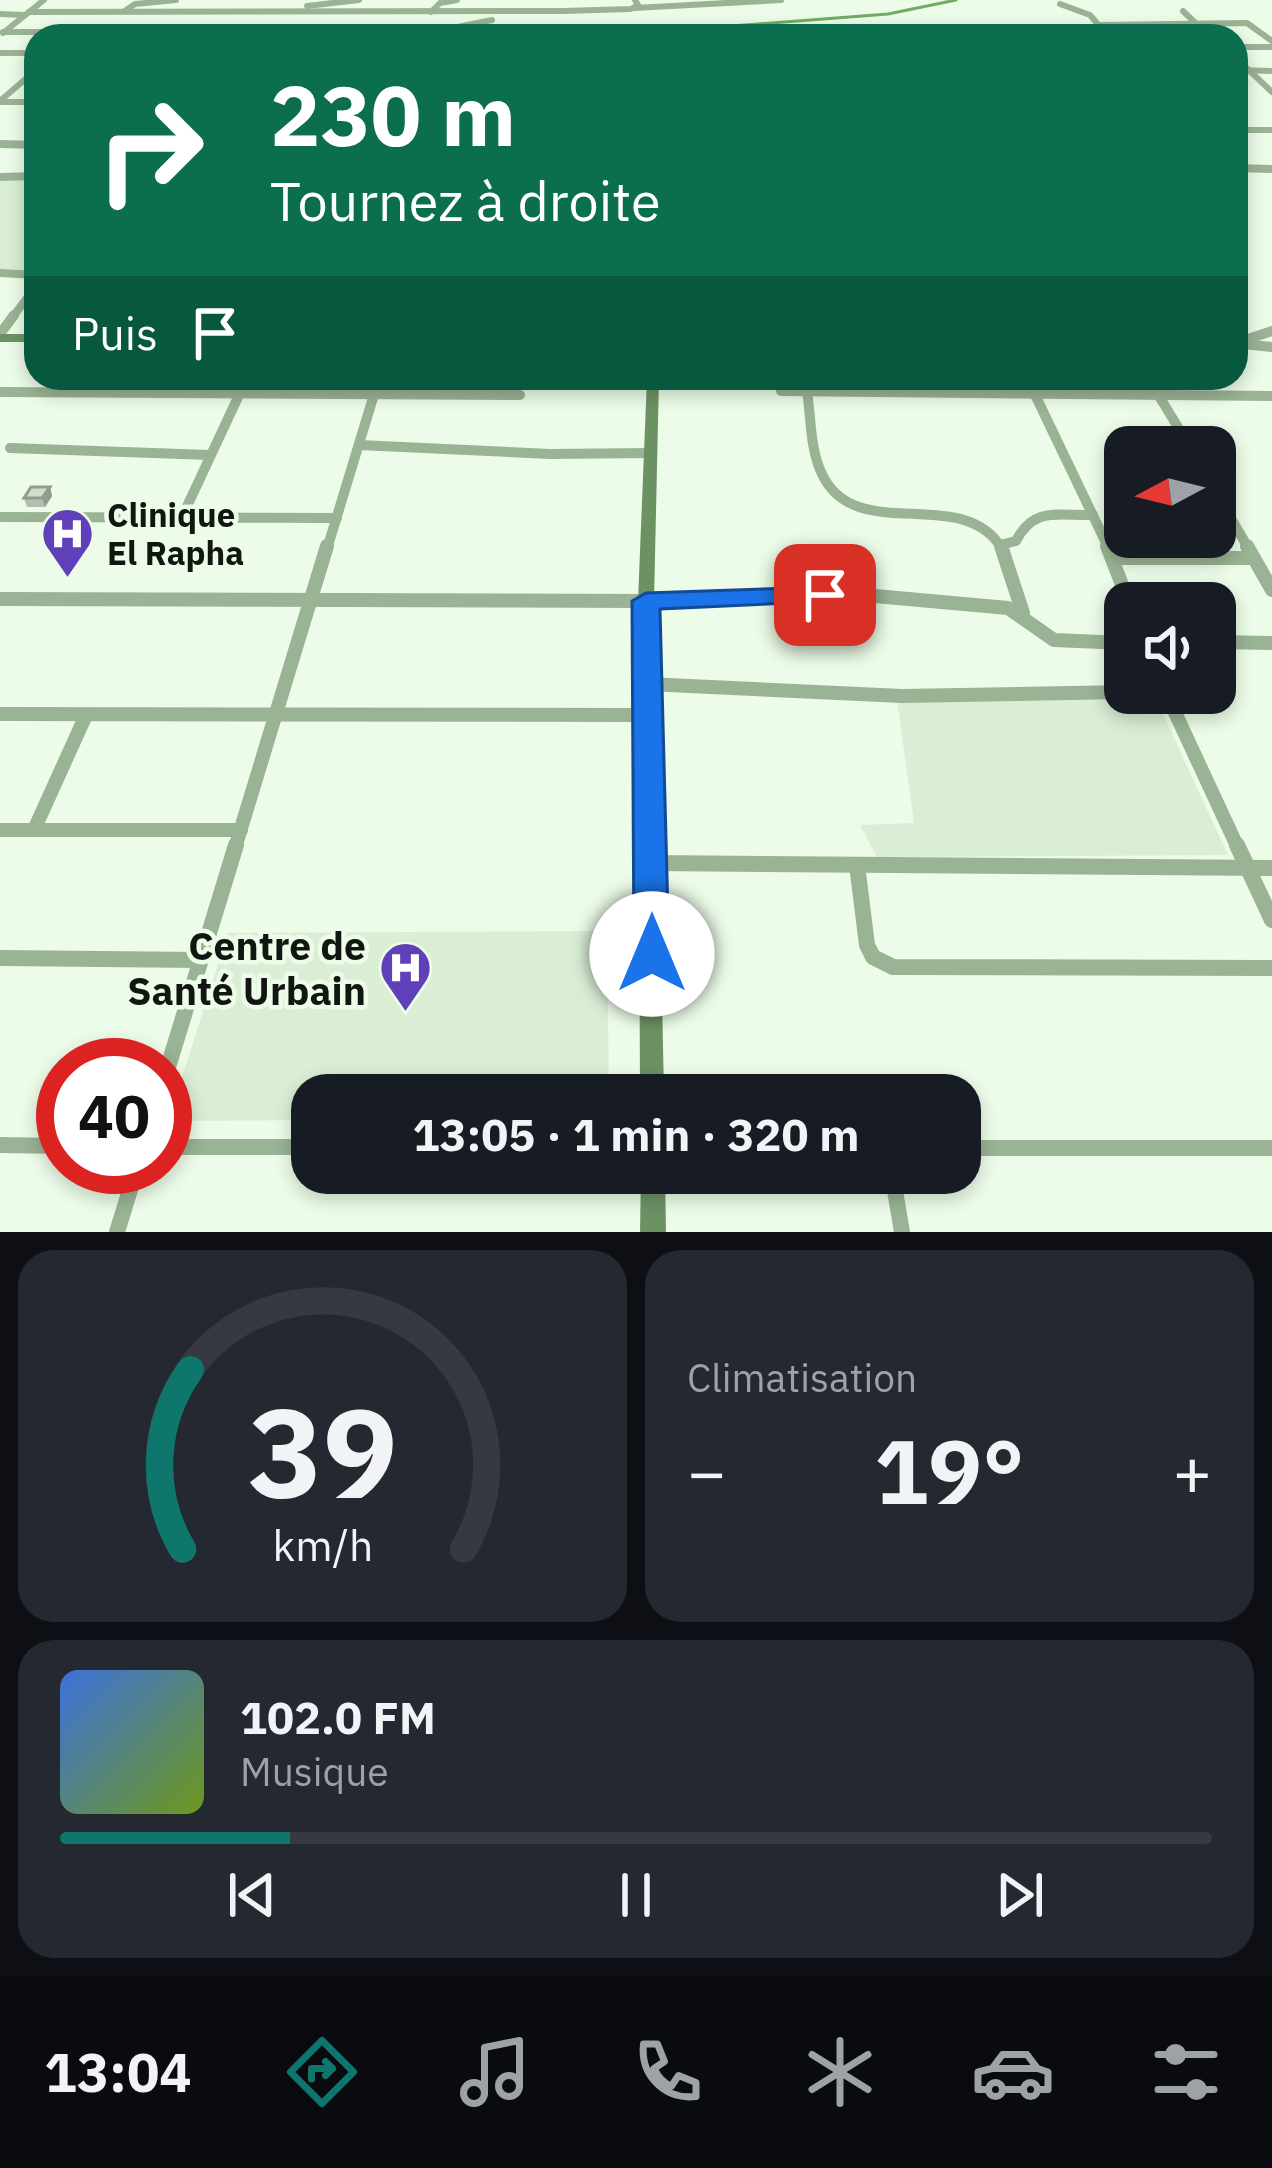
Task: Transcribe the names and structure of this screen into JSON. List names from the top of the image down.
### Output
{
  "places": {
    "hospital": ["Clinique El Rapha", "Centre de Santé Urbain"]
  },
  "north": "left",
  "page": {
    "turn": ["230 m", "Tournez à droite"],
    "then": "Puis",
    "limit": "40",
    "trip": "13:05 · 1 min · 320 m",
    "tile": "Climatisation",
    "heat": ["−", "19°", "+"],
    "song": ["102.0 FM", "Musique"],
    "tabs": "13:04",
    "gauge": ["39", "km/h"]
  }
}
